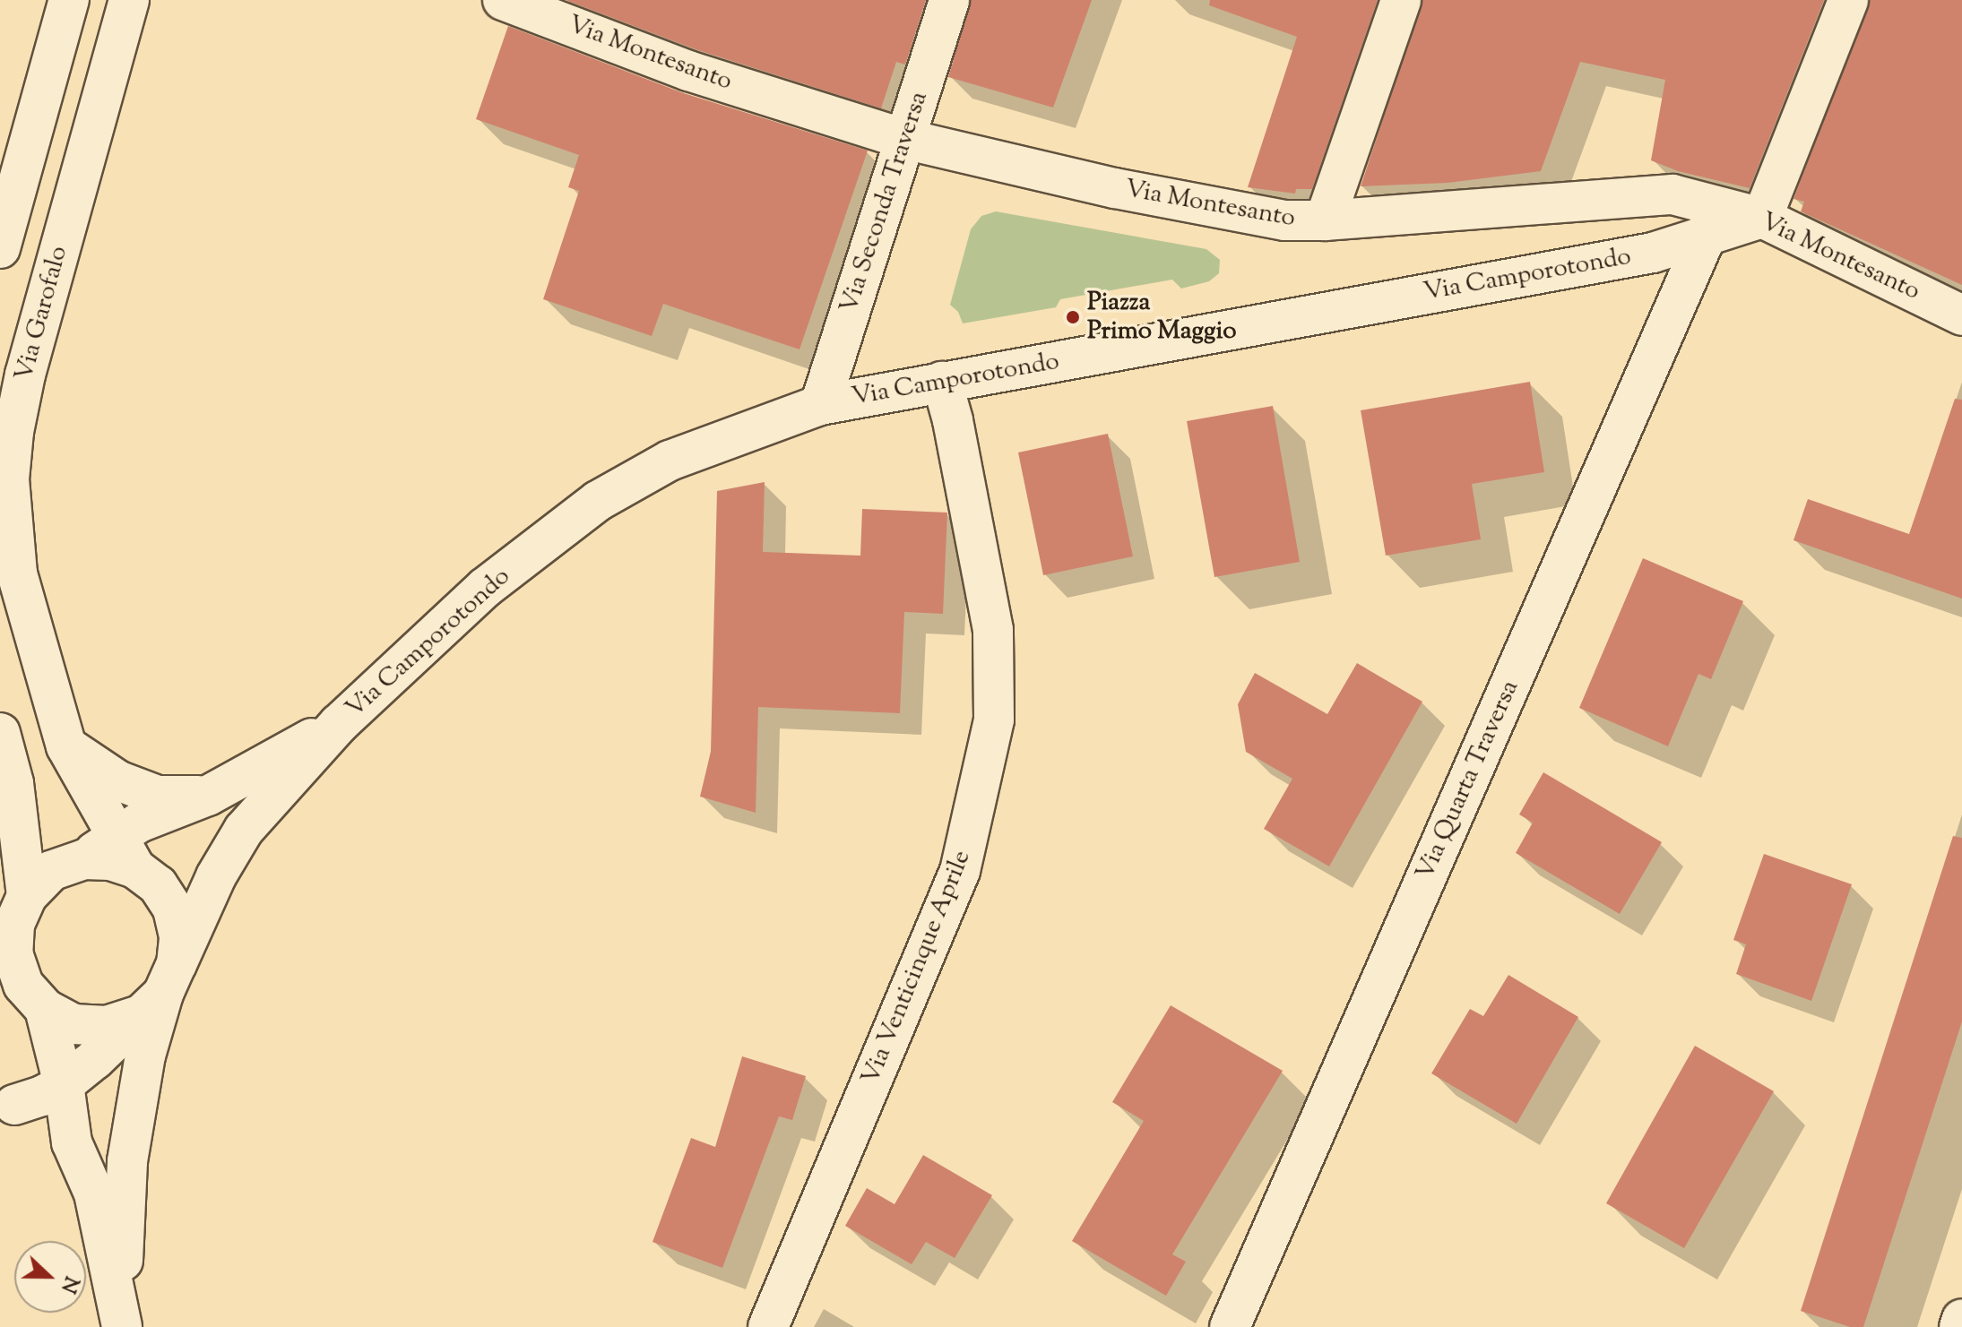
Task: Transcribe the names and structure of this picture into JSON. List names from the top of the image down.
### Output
{
  "streets": {
    "street": [
      "Via Montesanto",
      "Via Seconda Traversa",
      "Via Camporotondo",
      "Via Garofalo",
      "Via Quarta Traversa",
      "Via Venticinque Aprile"
    ]
  },
  "crossings": [
    ["Via Montesanto", "Via Seconda Traversa"],
    ["Via Montesanto", "Via Camporotondo"],
    ["Via Montesanto", "Via Quarta Traversa"],
    ["Via Seconda Traversa", "Via Camporotondo"],
    ["Via Camporotondo", "Via Quarta Traversa"],
    ["Via Camporotondo", "Via Venticinque Aprile"]
  ],
  "places": ["Piazza Primo Maggio"],
  "north": "right"
}
